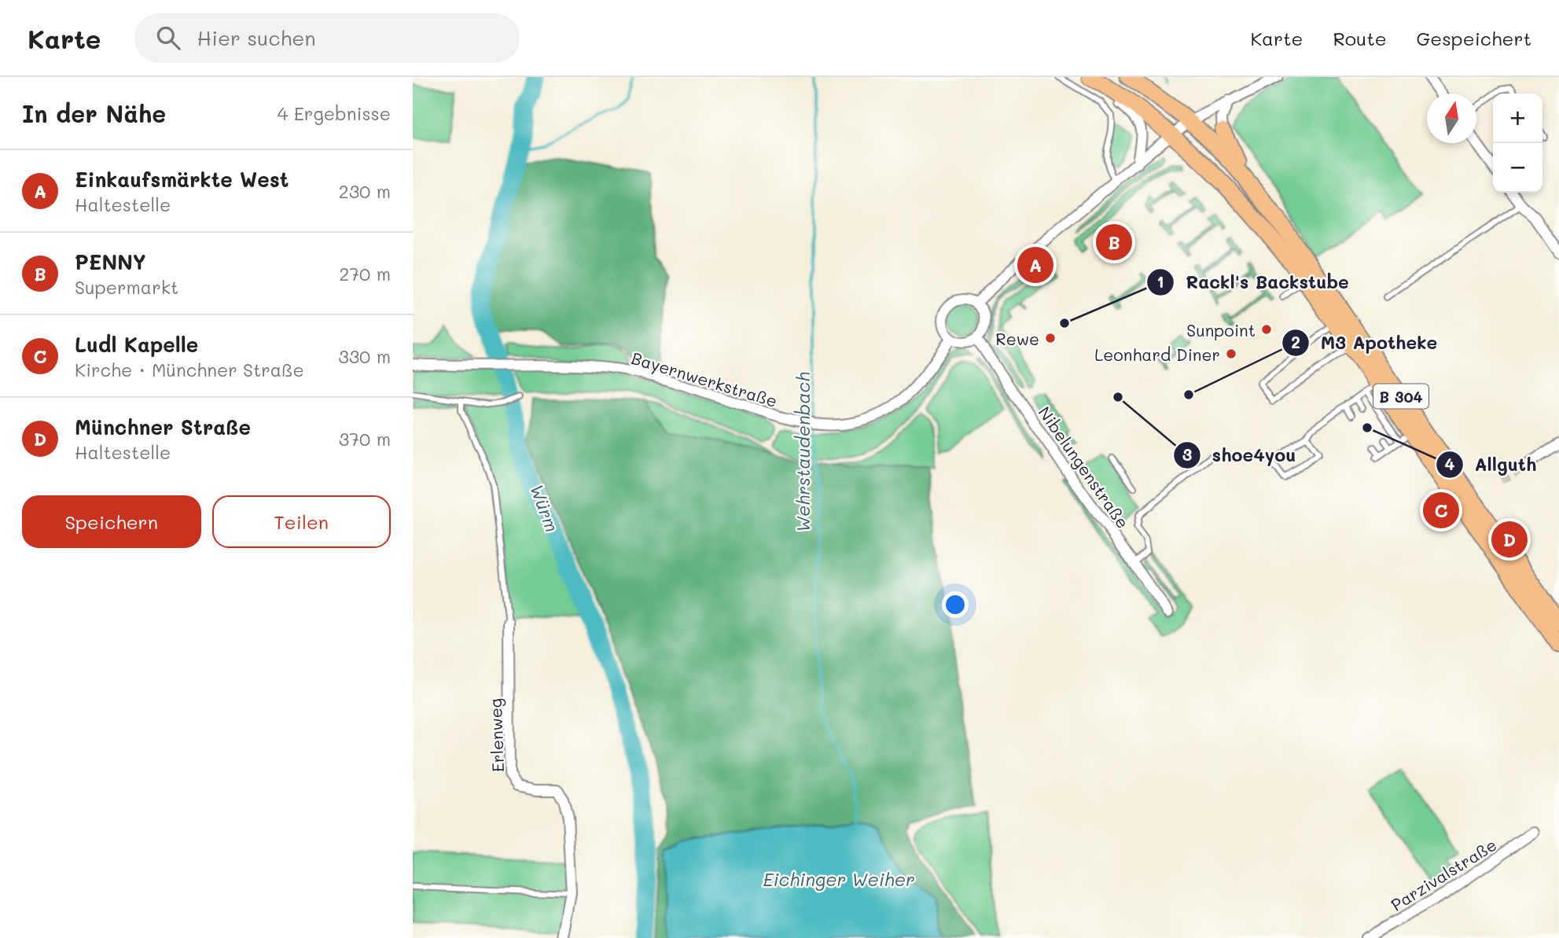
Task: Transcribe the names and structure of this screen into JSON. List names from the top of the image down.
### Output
{
  "streets": {
    "main road": ["B 304"],
    "street": [
      "Bayernwerkstraße",
      "Nibelungenstraße",
      "Erlenweg",
      "Parzivalstraße"
    ]
  },
  "crossings": [
    ["Bayernwerkstraße", "Nibelungenstraße"]
  ],
  "water": ["Wehrstaudenbach", "Würm", "Eichinger Weiher"],
  "places": [
    "Rackl's Backstube",
    "Sunpoint",
    "Rewe",
    "Leonhard Diner",
    "M3 Apotheke",
    "shoe4you",
    "Allguth"
  ],
  "north": "top",
  "page": {
    "header": "Karte",
    "search": "Hier suchen",
    "nav": ["Karte", "Route", "Gespeichert"],
    "heading": ["In der Nähe", "4 Ergebnisse"],
    "map_buttons": ["+", "−"],
    "list": [
      {
        "mark": "A",
        "name": "Einkaufsmärkte West",
        "note": "Haltestelle",
        "value": "230 m"
      },
      {
        "mark": "B",
        "name": "PENNY",
        "note": "Supermarkt",
        "value": "270 m"
      },
      {
        "mark": "C",
        "name": "Ludl Kapelle",
        "note": "Kirche · Münchner Straße",
        "value": "330 m"
      },
      {
        "mark": "D",
        "name": "Münchner Straße",
        "note": "Haltestelle",
        "value": "370 m"
      }
    ],
    "pins": [
      "B",
      "A",
      "C",
      "D"
    ],
    "buttons": ["Speichern", "Teilen"]
  }
}
